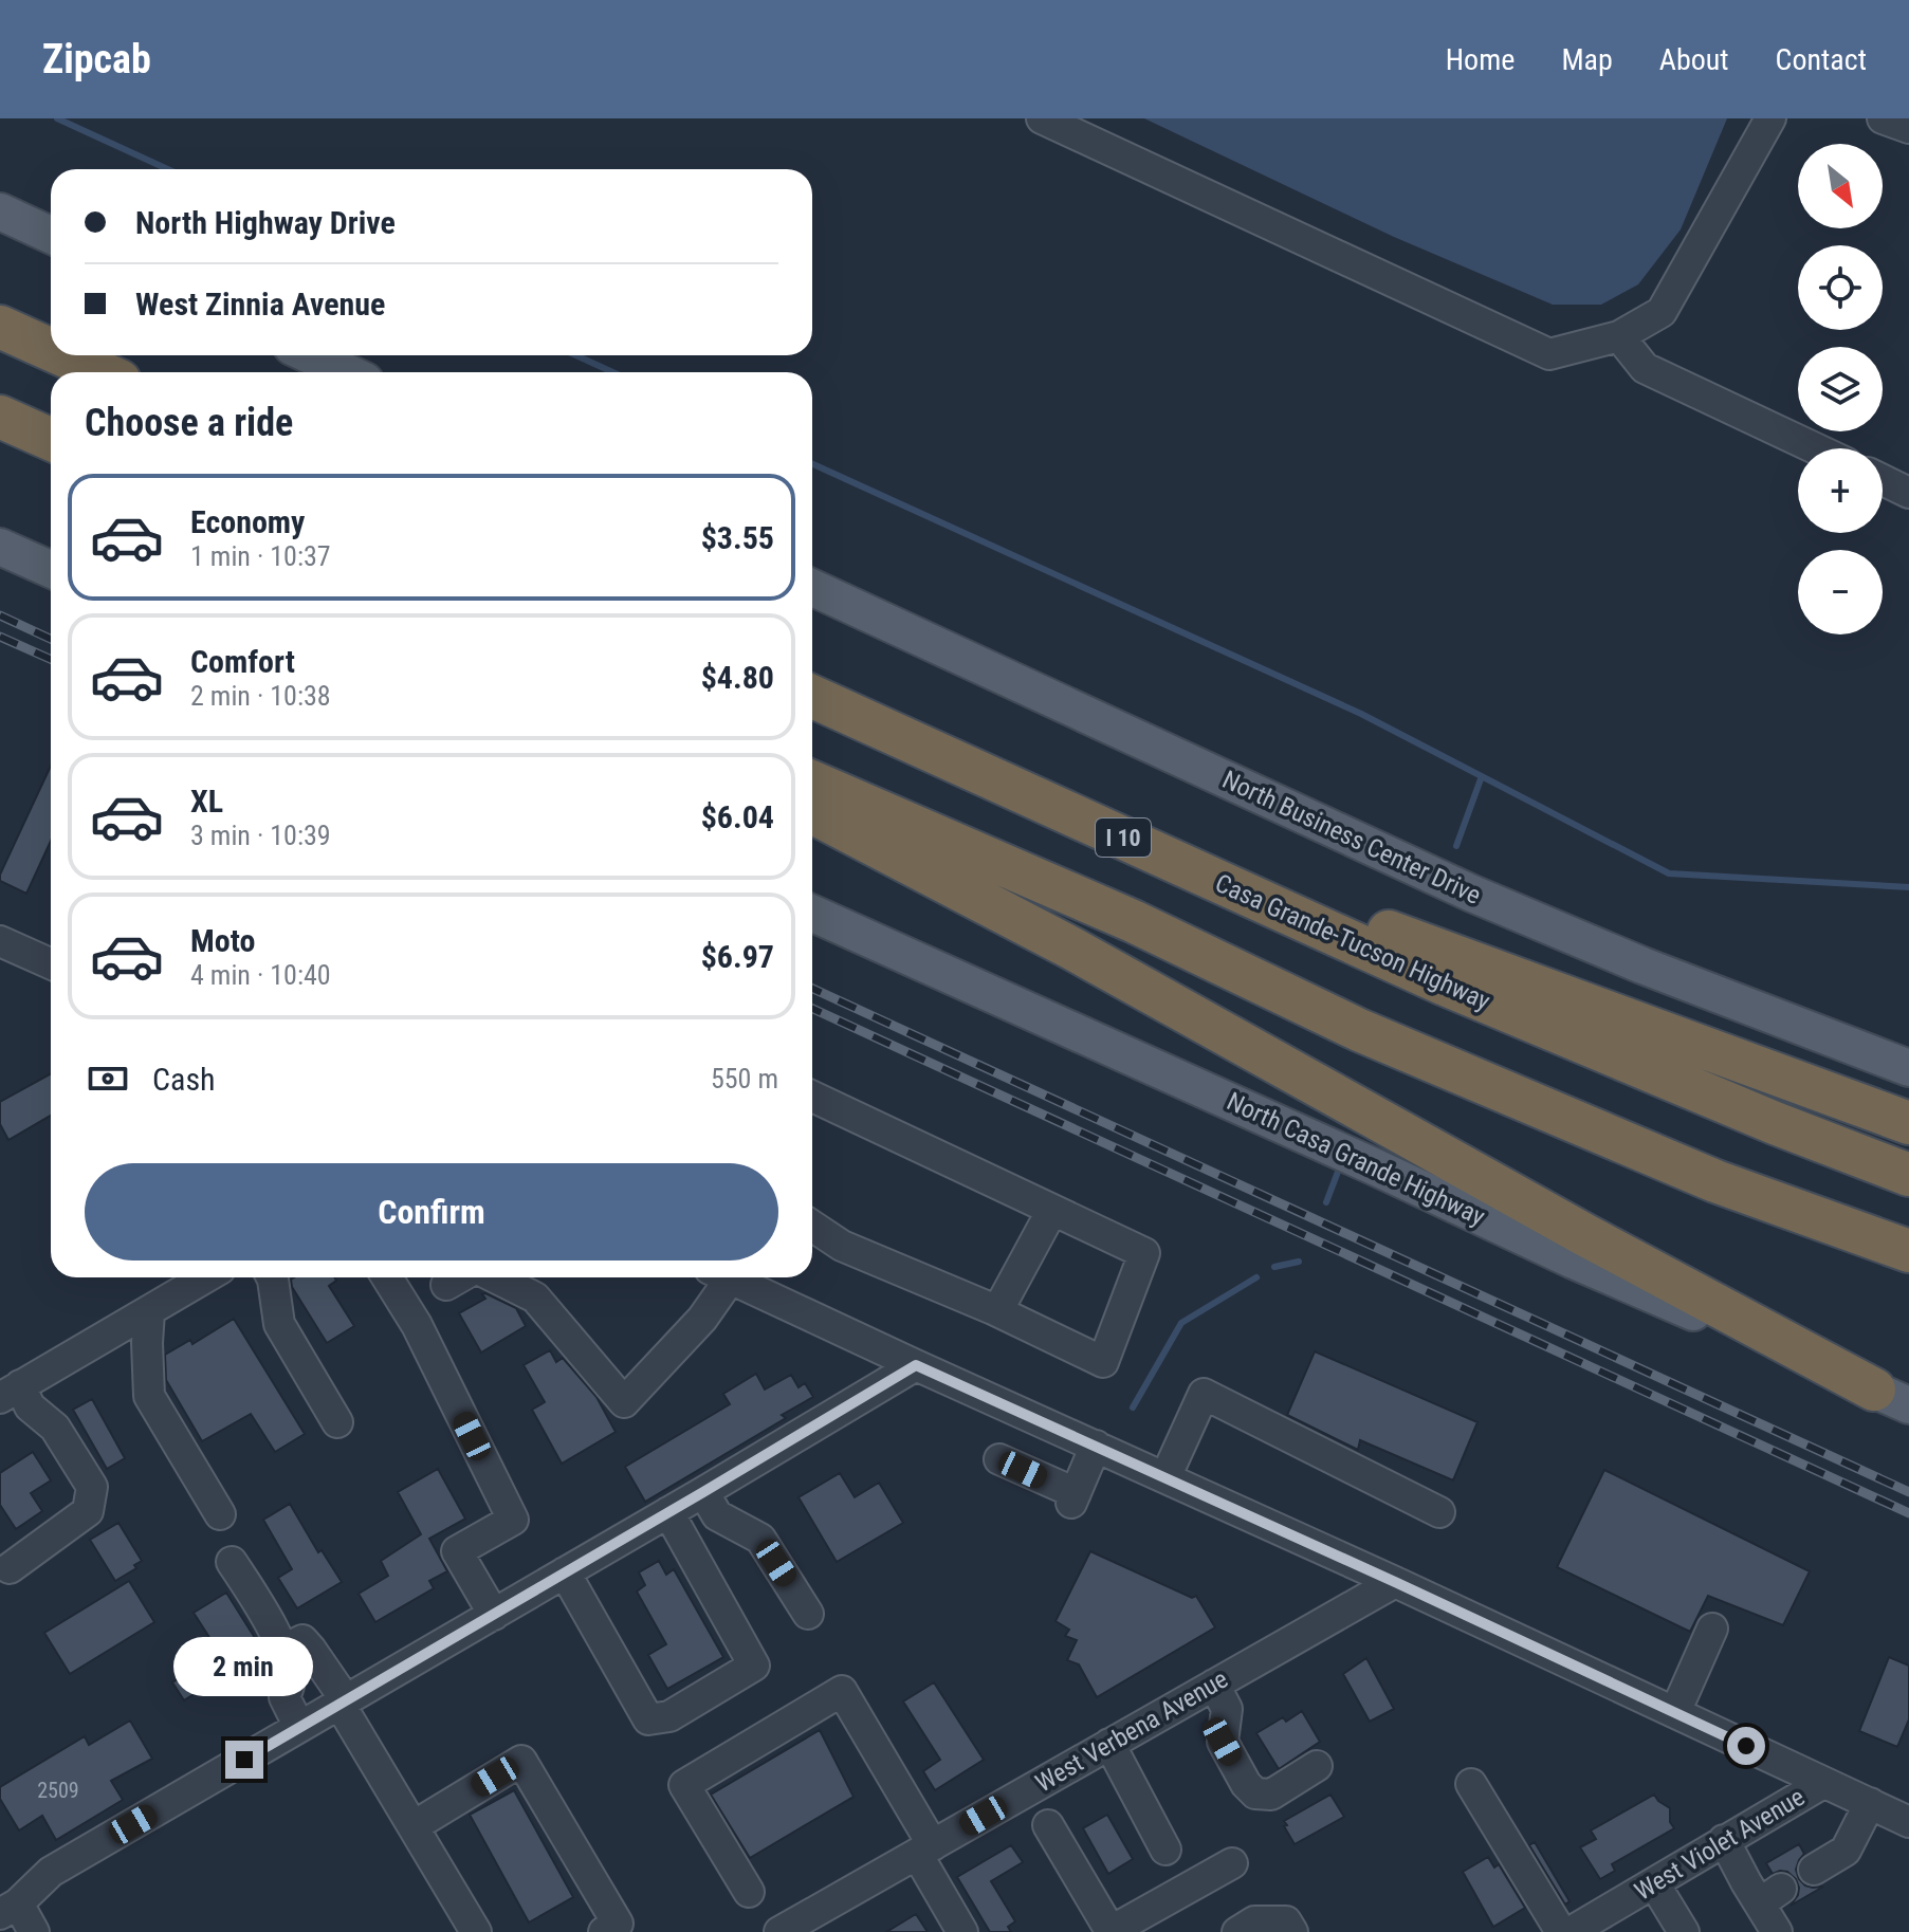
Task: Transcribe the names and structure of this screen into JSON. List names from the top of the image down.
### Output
{
  "streets": {
    "highway": ["I 10", "Casa Grande-Tucson Highway"],
    "main road": ["North Business Center Drive", "North Casa Grande Highway"],
    "street": ["West Verbena Avenue", "West Violet Avenue"]
  },
  "house_numbers": ["2509"],
  "north": "bottom right",
  "page": {
    "header": "Zipcab",
    "nav": [
      "Home",
      "Map",
      "About",
      "Contact"
    ],
    "map_buttons": ["+", "−"],
    "banner": ["North Highway Drive", "West Zinnia Avenue"],
    "heading": "Choose a ride",
    "list": [
      {
        "name": "Economy",
        "note": "1 min · 10:37",
        "value": "$3.55"
      },
      {
        "name": "Comfort",
        "note": "2 min · 10:38",
        "value": "$4.80"
      },
      {
        "name": "XL",
        "note": "3 min · 10:39",
        "value": "$6.04"
      },
      {
        "name": "Moto",
        "note": "4 min · 10:40",
        "value": "$6.97"
      }
    ],
    "pay": ["Cash", "550 m"],
    "buttons": "Confirm",
    "bubble": "2 min"
  }
}
